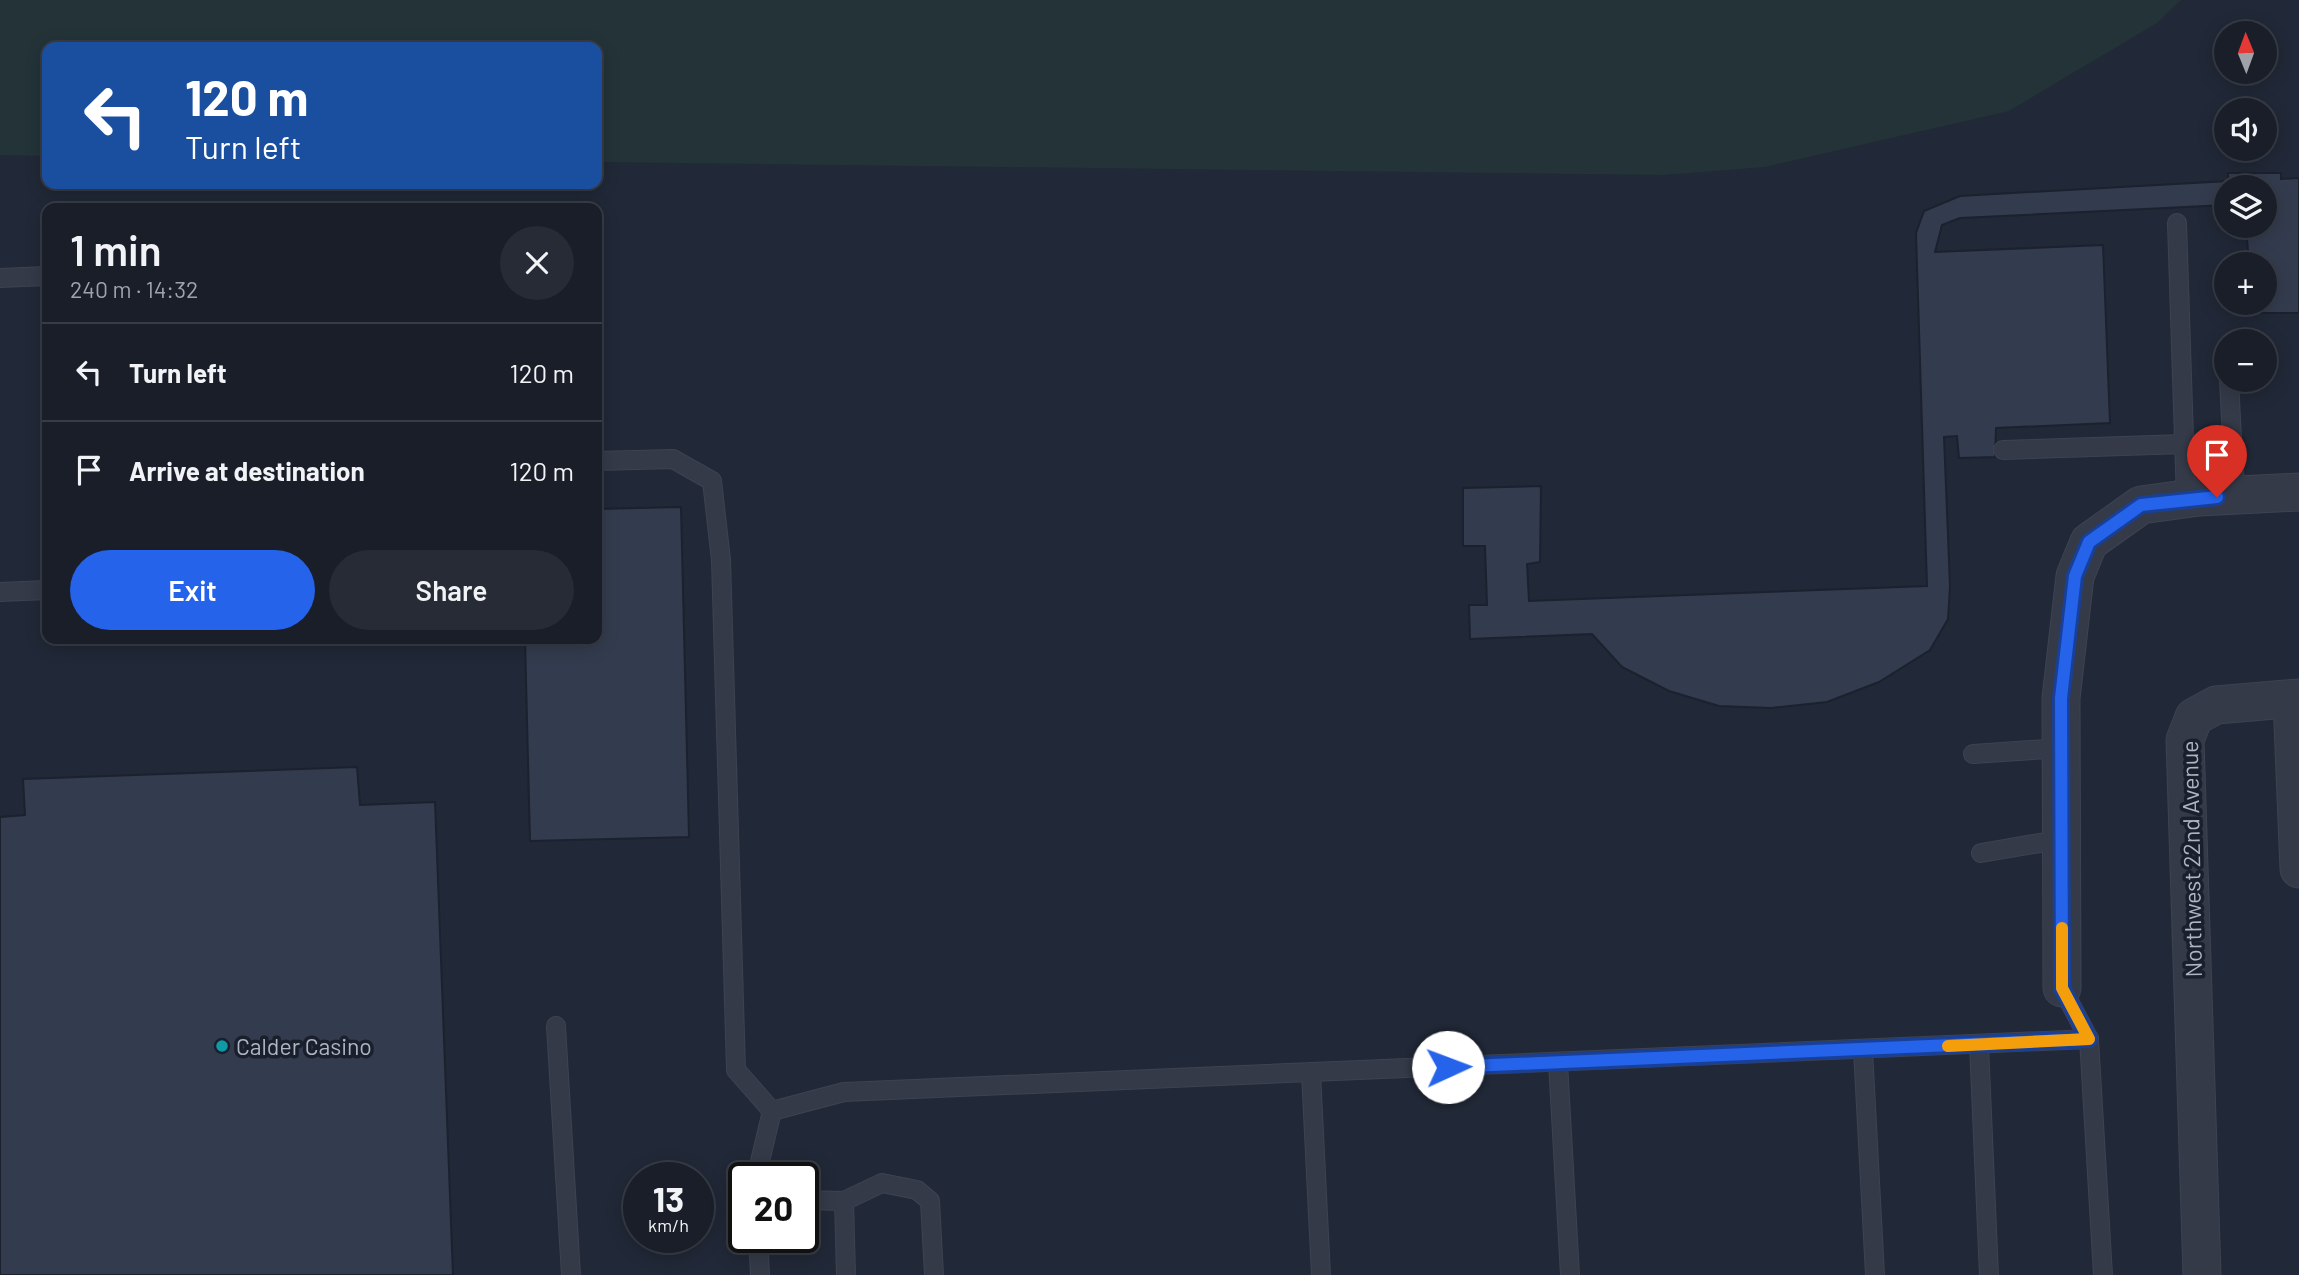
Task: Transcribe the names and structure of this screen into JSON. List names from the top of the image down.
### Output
{
  "streets": {
    "street": ["Northwest 22nd Avenue"]
  },
  "places": ["Calder Casino"],
  "north": "top",
  "page": {
    "map_buttons": ["+", "−"],
    "turn": ["120 m", "Turn left"],
    "heading": ["1 min", "240 m · 14:32"],
    "list": [
      {
        "name": "Turn left",
        "value": "120 m"
      },
      {
        "name": "Arrive at destination",
        "value": "120 m"
      }
    ],
    "buttons": ["Exit", "Share"],
    "speed": "13 km/h",
    "limit": "20"
  }
}
